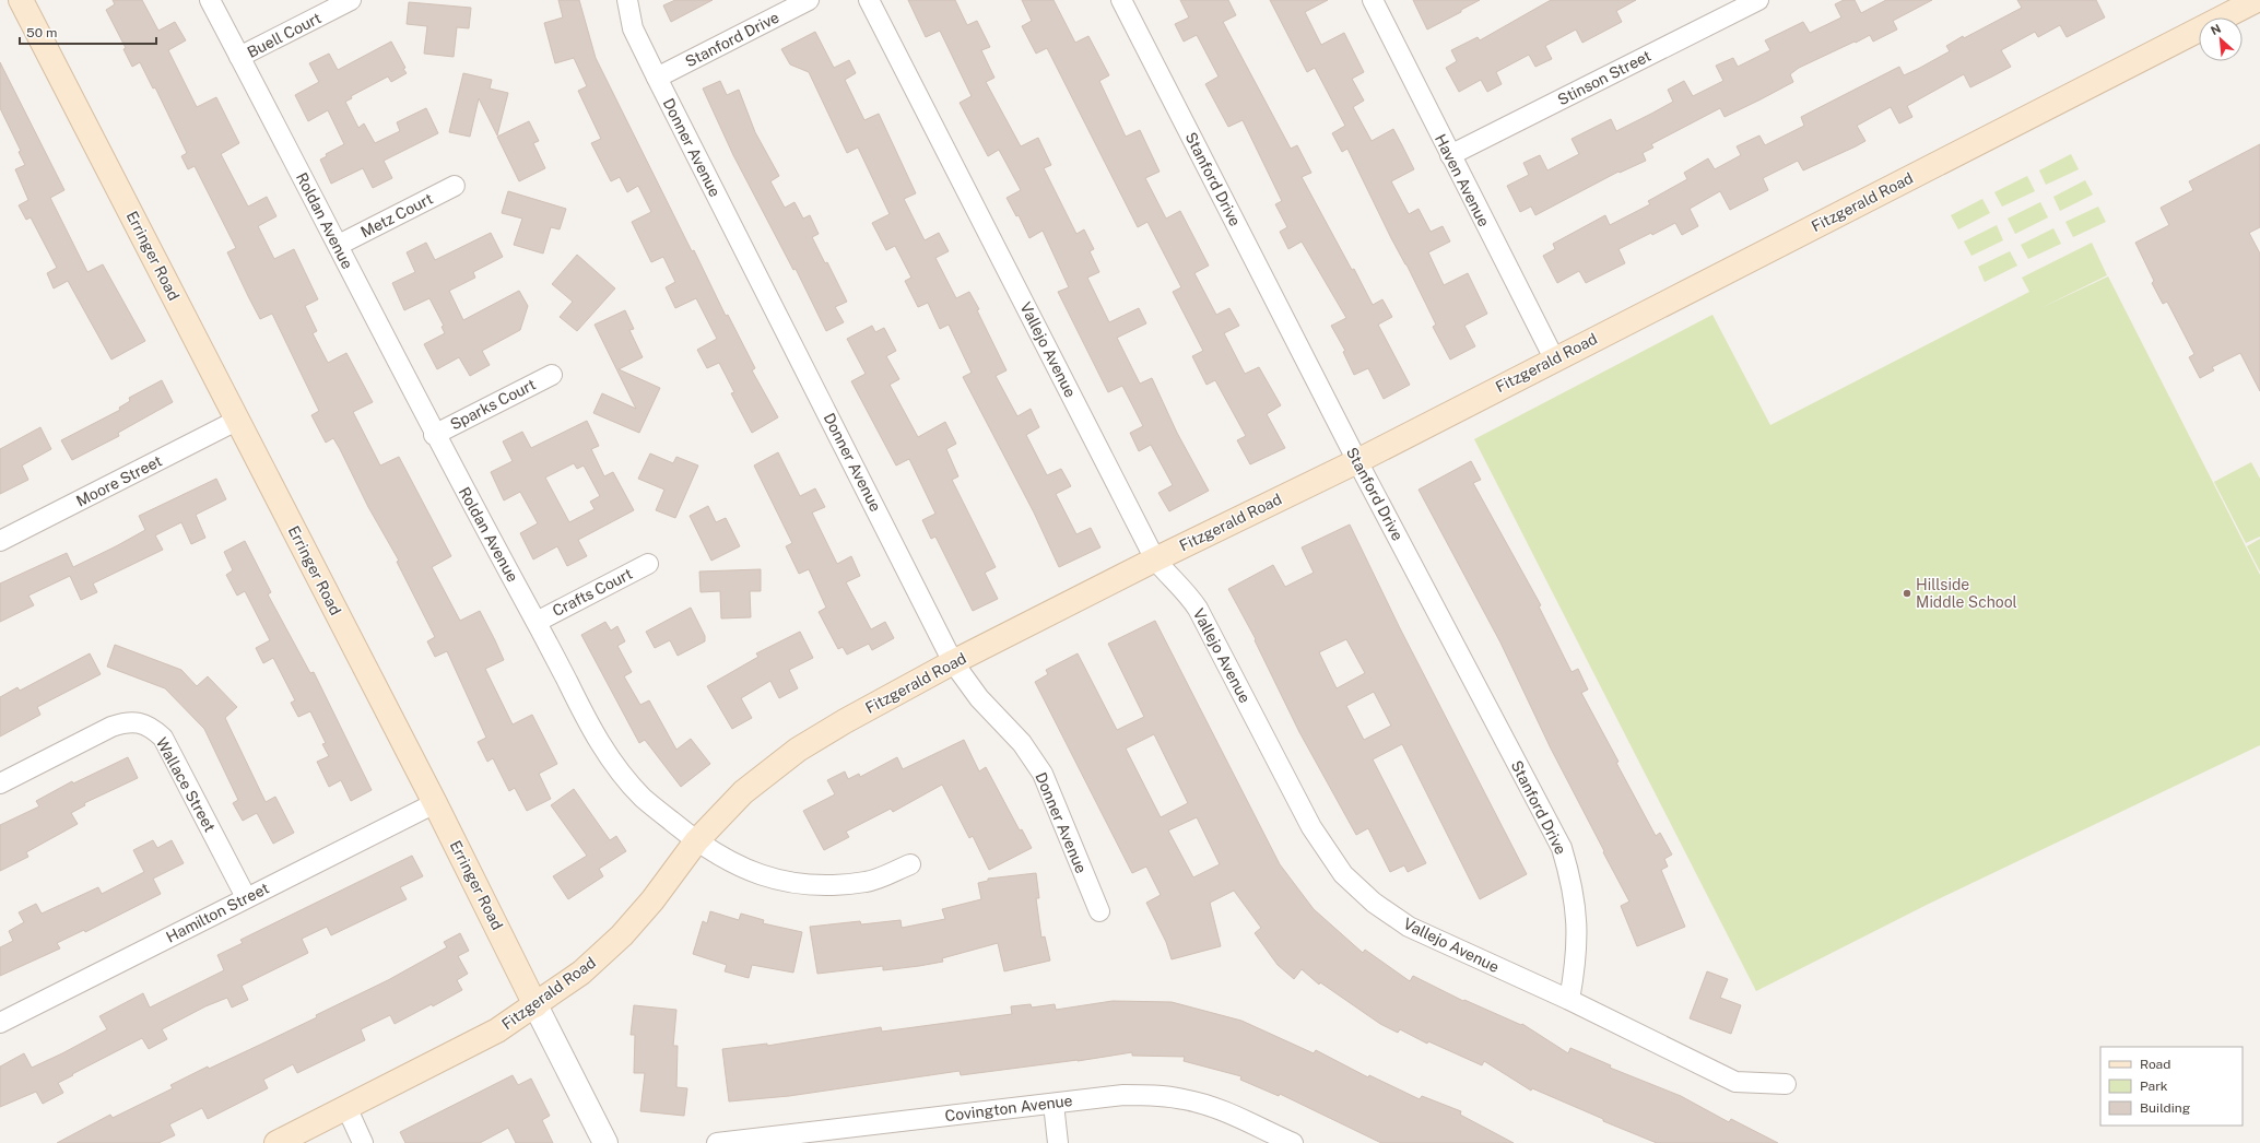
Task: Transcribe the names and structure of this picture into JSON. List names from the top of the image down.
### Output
{
  "streets": {
    "main road": ["Fitzgerald Road", "Erringer Road"],
    "street": [
      "Buell Court",
      "Stanford Drive",
      "Stinson Street",
      "Donner Avenue",
      "Haven Avenue",
      "Metz Court",
      "Roldan Avenue",
      "Vallejo Avenue",
      "Sparks Court",
      "Moore Street",
      "Crafts Court",
      "Wallace Street",
      "Hamilton Street",
      "Covington Avenue"
    ]
  },
  "crossings": [
    ["Buell Court", "Roldan Avenue"],
    ["Stanford Drive", "Donner Avenue"],
    ["Stanford Drive", "Fitzgerald Road"],
    ["Stanford Drive", "Vallejo Avenue"],
    ["Stinson Street", "Haven Avenue"],
    ["Donner Avenue", "Fitzgerald Road"],
    ["Haven Avenue", "Fitzgerald Road"],
    ["Fitzgerald Road", "Roldan Avenue"],
    ["Fitzgerald Road", "Erringer Road"],
    ["Fitzgerald Road", "Vallejo Avenue"],
    ["Metz Court", "Roldan Avenue"],
    ["Roldan Avenue", "Sparks Court"],
    ["Roldan Avenue", "Crafts Court"],
    ["Erringer Road", "Moore Street"],
    ["Erringer Road", "Hamilton Street"],
    ["Wallace Street", "Hamilton Street"]
  ],
  "places": ["Hillside Middle School"],
  "legend": ["Road", "Park", "Building"],
  "scale_bar": "50 m",
  "north": "top left"
}
